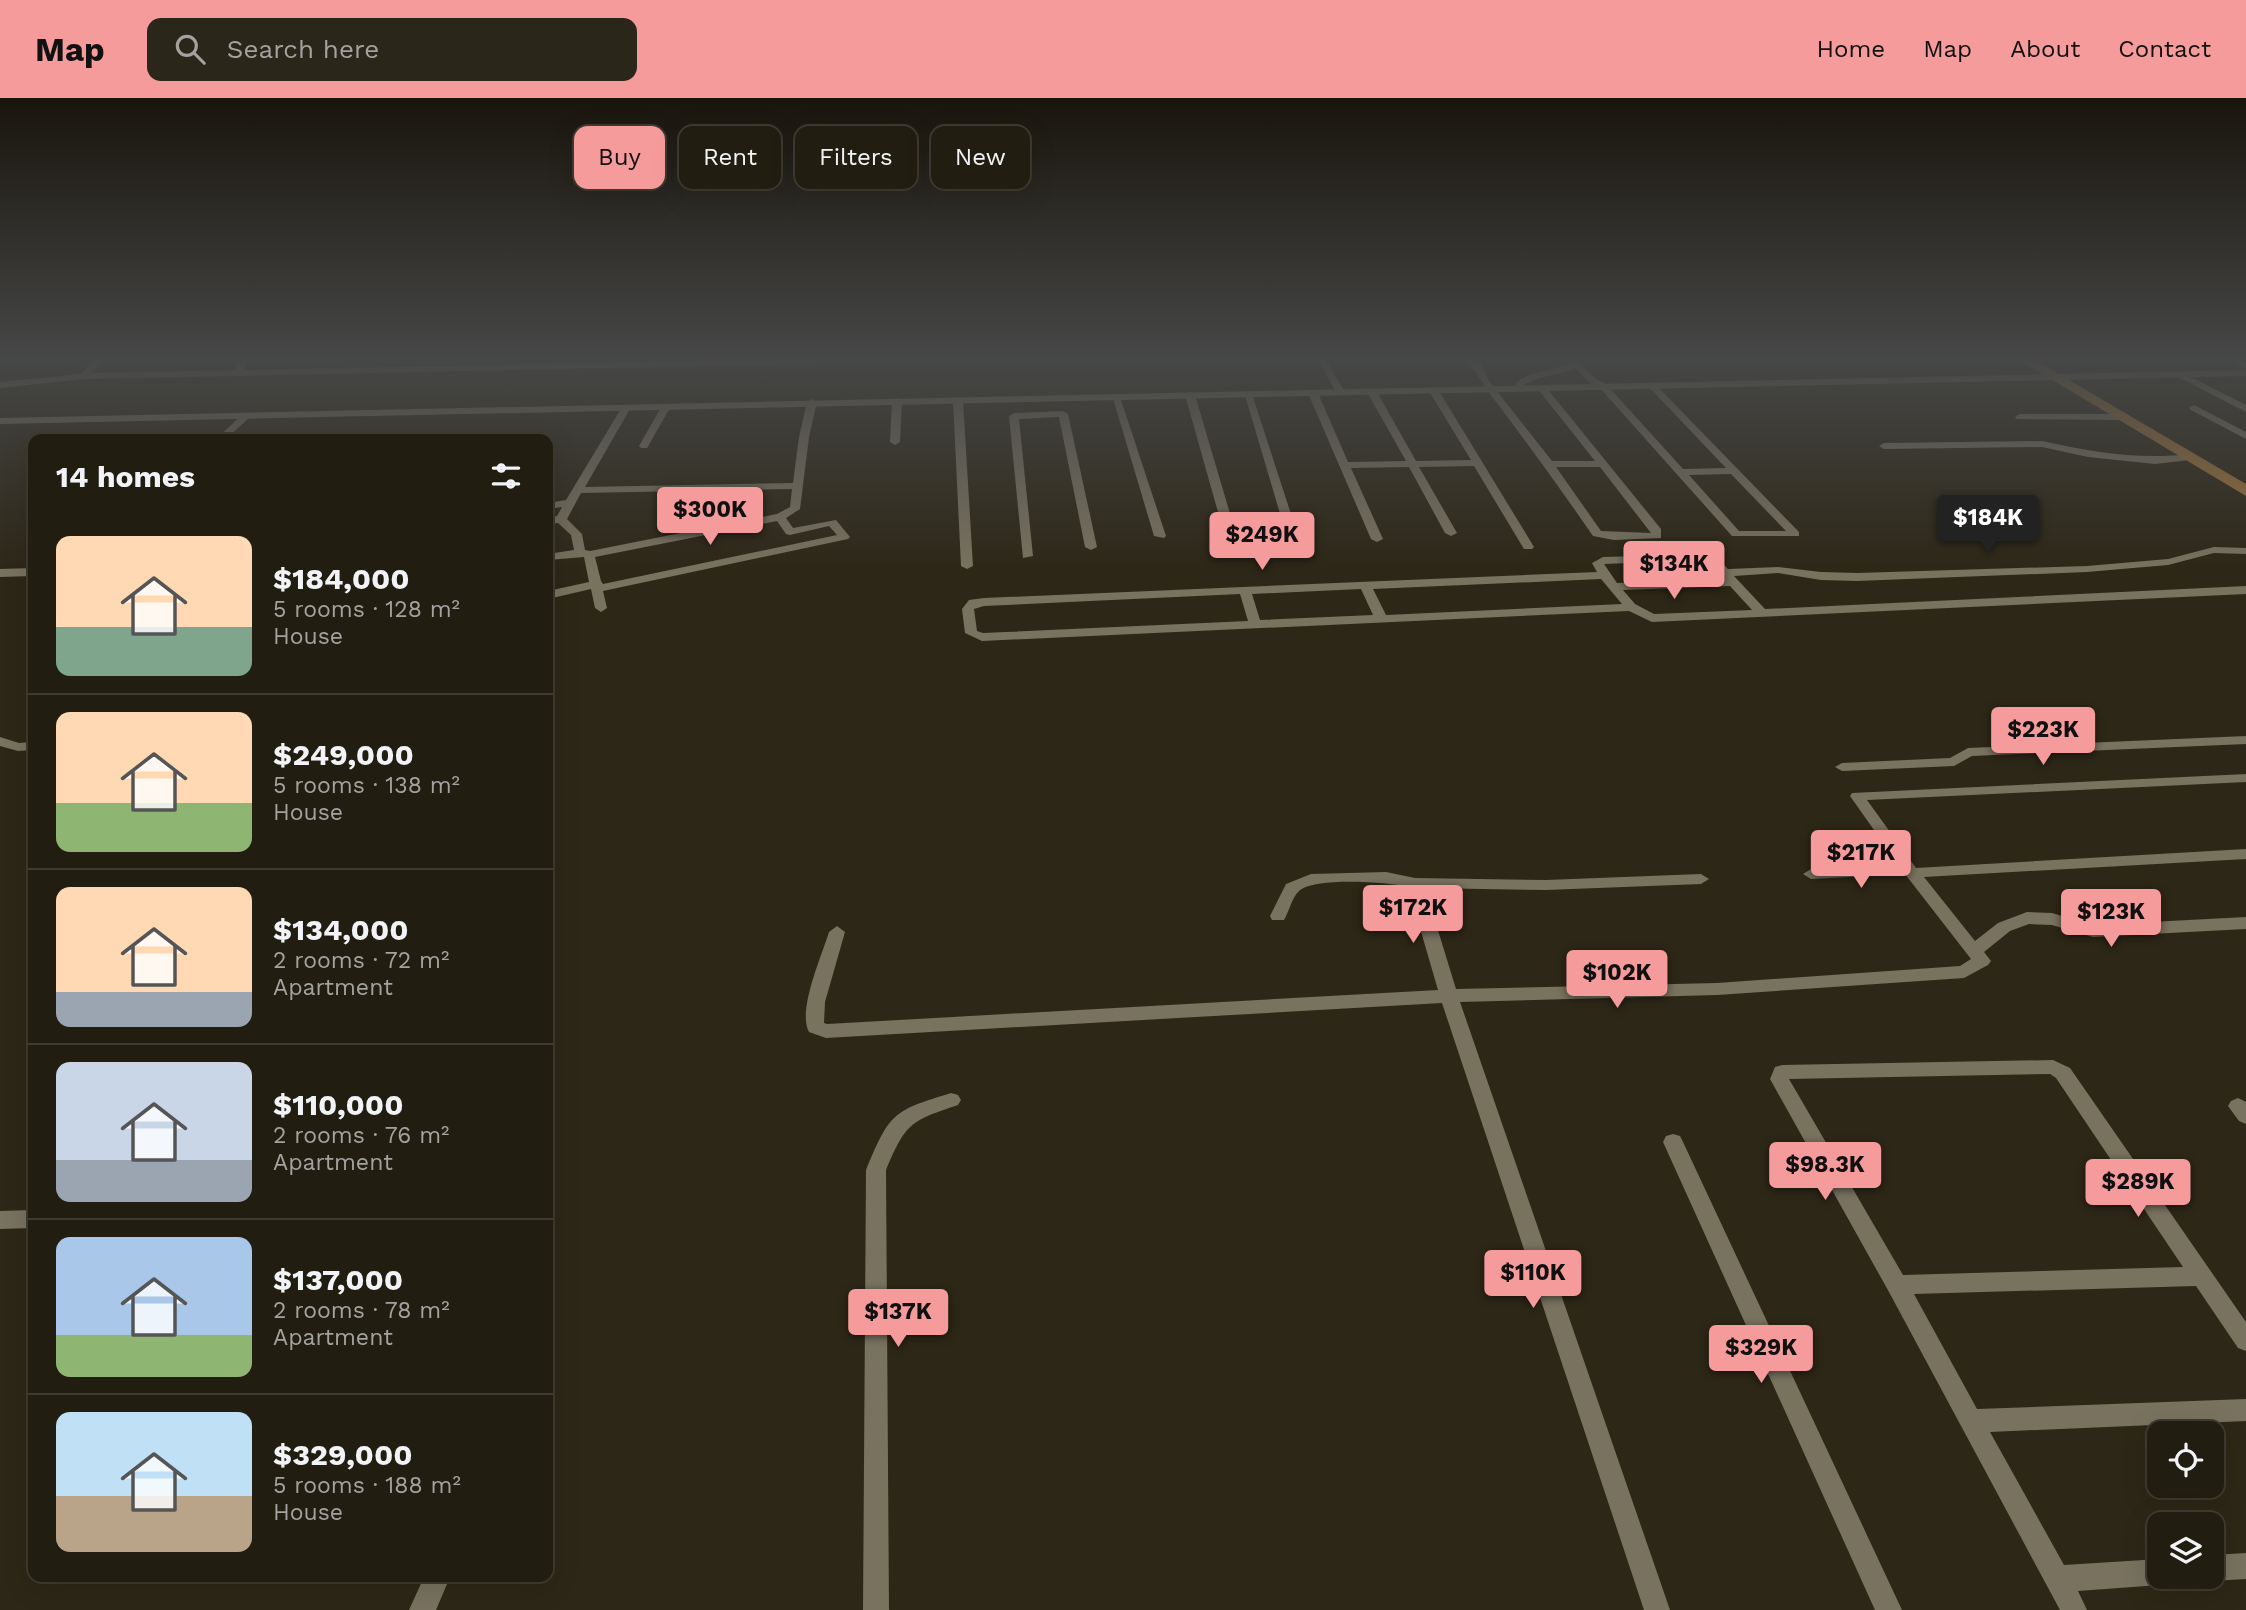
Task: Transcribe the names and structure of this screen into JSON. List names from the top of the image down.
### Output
{
  "page": {
    "header": "Map",
    "search": "Search here",
    "nav": [
      "Home",
      "Map",
      "About",
      "Contact"
    ],
    "chip": [
      "Buy",
      "Rent",
      "Filters",
      "New"
    ],
    "heading": "14 homes",
    "price": [
      "$300K",
      "$184K",
      "$249K",
      "$134K",
      "$223K",
      "$217K",
      "$172K",
      "$123K",
      "$102K",
      "$98.3K",
      "$289K",
      "$110K",
      "$137K",
      "$329K"
    ],
    "list": [
      {
        "name": "$184,000",
        "note": "5 rooms · 128 m² · House"
      },
      {
        "name": "$249,000",
        "note": "5 rooms · 138 m² · House"
      },
      {
        "name": "$134,000",
        "note": "2 rooms · 72 m² · Apartment"
      },
      {
        "name": "$110,000",
        "note": "2 rooms · 76 m² · Apartment"
      },
      {
        "name": "$137,000",
        "note": "2 rooms · 78 m² · Apartment"
      },
      {
        "name": "$329,000",
        "note": "5 rooms · 188 m² · House"
      }
    ]
  }
}
